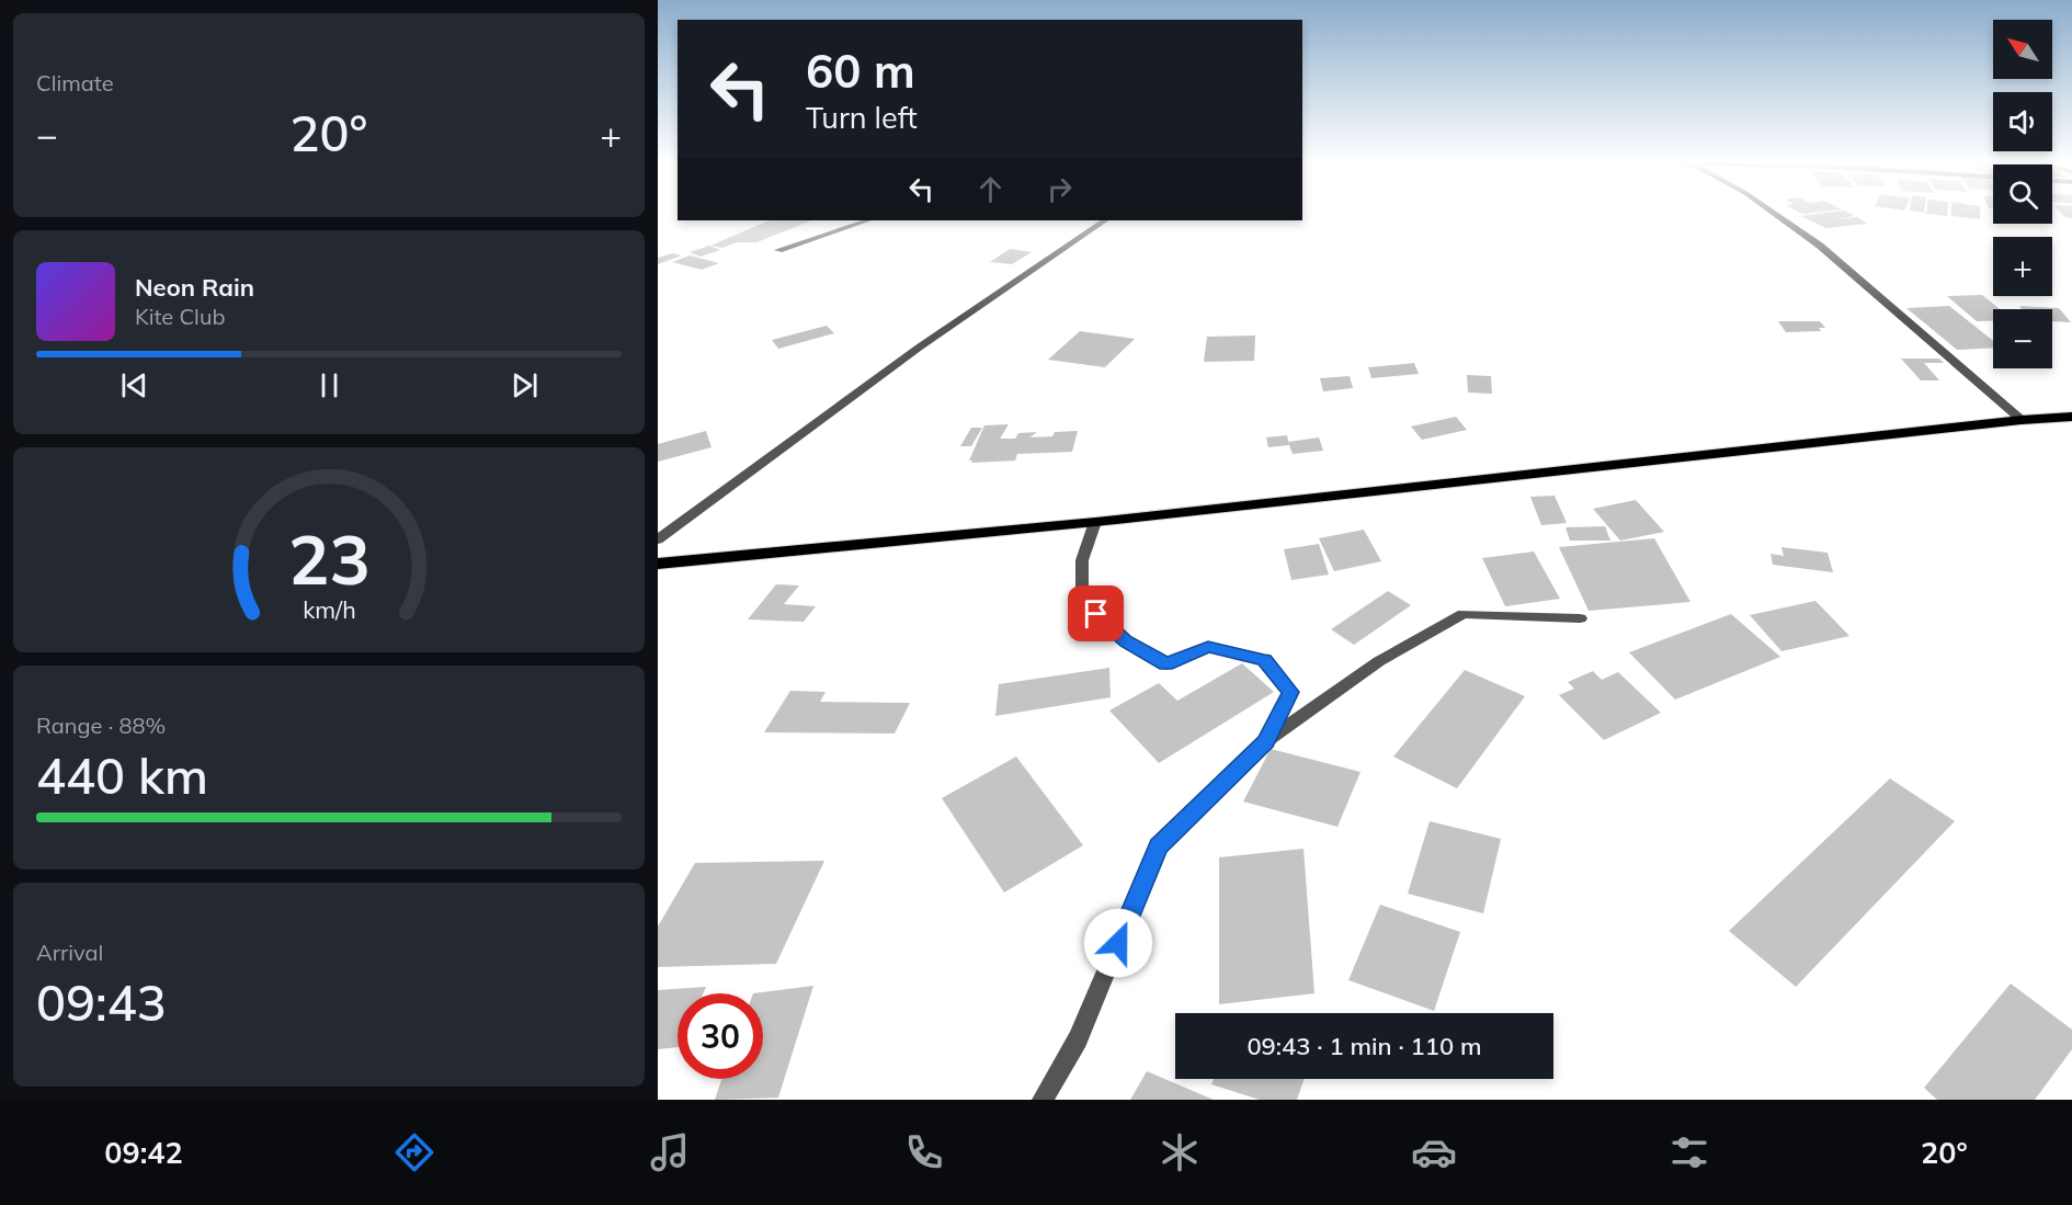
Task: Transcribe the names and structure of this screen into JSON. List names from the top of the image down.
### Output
{
  "north": "top left",
  "page": {
    "tile": [
      "Climate",
      ["Range · 88%", "440 km"],
      ["Arrival", "09:43"]
    ],
    "map_buttons": ["+", "−"],
    "turn": ["60 m", "Turn left"],
    "heat": ["−", "20°", "+"],
    "song": ["Neon Rain", "Kite Club"],
    "limit": "30",
    "trip": "09:43 · 1 min · 110 m",
    "tabs": ["09:42", "20°"],
    "gauge": ["23", "km/h"]
  }
}
